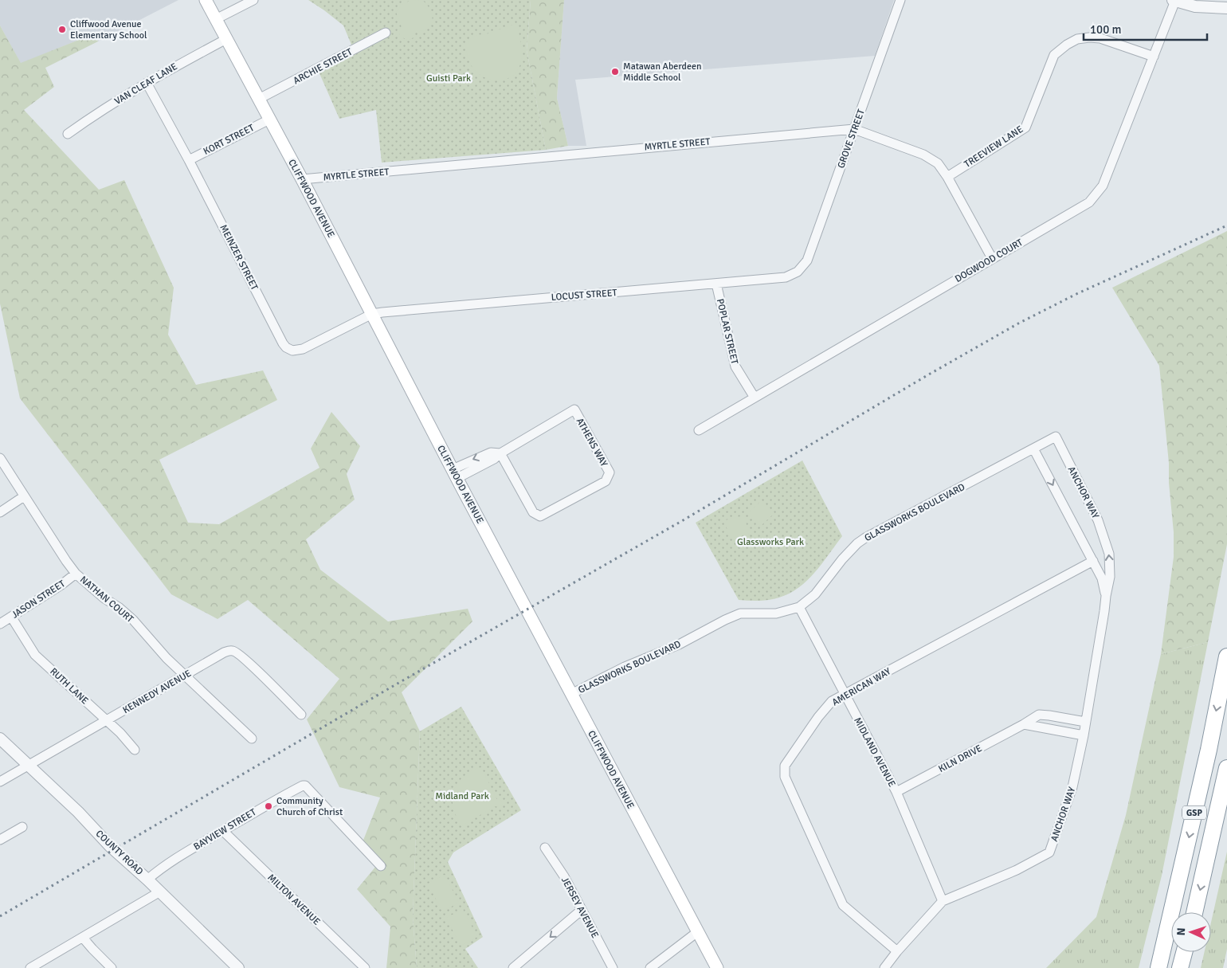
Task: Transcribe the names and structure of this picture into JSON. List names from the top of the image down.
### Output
{
  "streets": {
    "highway": ["GSP"],
    "main road": ["CLIFFWOOD AVENUE"],
    "street": [
      "ARCHIE STREET",
      "VAN CLEAF LANE",
      "GROVE STREET",
      "KORT STREET",
      "MYRTLE STREET",
      "TREEVIEW LANE",
      "MEINZER STREET",
      "DOGWOOD COURT",
      "LOCUST STREET",
      "POPLAR STREET",
      "ATHENS WAY",
      "ANCHOR WAY",
      "GLASSWORKS BOULEVARD",
      "JASON STREET",
      "NATHAN COURT",
      "RUTH LANE",
      "AMERICAN WAY",
      "KENNEDY AVENUE",
      "MIDLAND AVENUE",
      "KILN DRIVE",
      "BAYVIEW STREET",
      "COUNTY ROAD",
      "MILTON AVENUE",
      "JERSEY AVENUE"
    ]
  },
  "crossings": [
    ["ARCHIE STREET", "CLIFFWOOD AVENUE"],
    ["VAN CLEAF LANE", "CLIFFWOOD AVENUE"],
    ["VAN CLEAF LANE", "MEINZER STREET"],
    ["GROVE STREET", "MYRTLE STREET"],
    ["GROVE STREET", "LOCUST STREET"],
    ["KORT STREET", "CLIFFWOOD AVENUE"],
    ["KORT STREET", "MEINZER STREET"],
    ["MYRTLE STREET", "TREEVIEW LANE"],
    ["MYRTLE STREET", "CLIFFWOOD AVENUE"],
    ["MYRTLE STREET", "DOGWOOD COURT"],
    ["TREEVIEW LANE", "DOGWOOD COURT"],
    ["CLIFFWOOD AVENUE", "MEINZER STREET"],
    ["CLIFFWOOD AVENUE", "LOCUST STREET"],
    ["CLIFFWOOD AVENUE", "ATHENS WAY"],
    ["CLIFFWOOD AVENUE", "GLASSWORKS BOULEVARD"],
    ["MEINZER STREET", "LOCUST STREET"],
    ["DOGWOOD COURT", "POPLAR STREET"],
    ["LOCUST STREET", "POPLAR STREET"],
    ["ANCHOR WAY", "GLASSWORKS BOULEVARD"],
    ["ANCHOR WAY", "AMERICAN WAY"],
    ["ANCHOR WAY", "MIDLAND AVENUE"],
    ["ANCHOR WAY", "KILN DRIVE"],
    ["GLASSWORKS BOULEVARD", "MIDLAND AVENUE"],
    ["JASON STREET", "NATHAN COURT"],
    ["JASON STREET", "RUTH LANE"],
    ["NATHAN COURT", "KENNEDY AVENUE"],
    ["RUTH LANE", "KENNEDY AVENUE"],
    ["AMERICAN WAY", "MIDLAND AVENUE"],
    ["KENNEDY AVENUE", "COUNTY ROAD"],
    ["MIDLAND AVENUE", "KILN DRIVE"],
    ["BAYVIEW STREET", "COUNTY ROAD"],
    ["BAYVIEW STREET", "MILTON AVENUE"]
  ],
  "parks": ["Guisti Park", "Glassworks Park", "Midland Park"],
  "places": ["Cliffwood Avenue Elementary School", "Matawan Aberdeen Middle School", "Community Church of Christ"],
  "scale_bar": "100 m",
  "north": "left"
}
